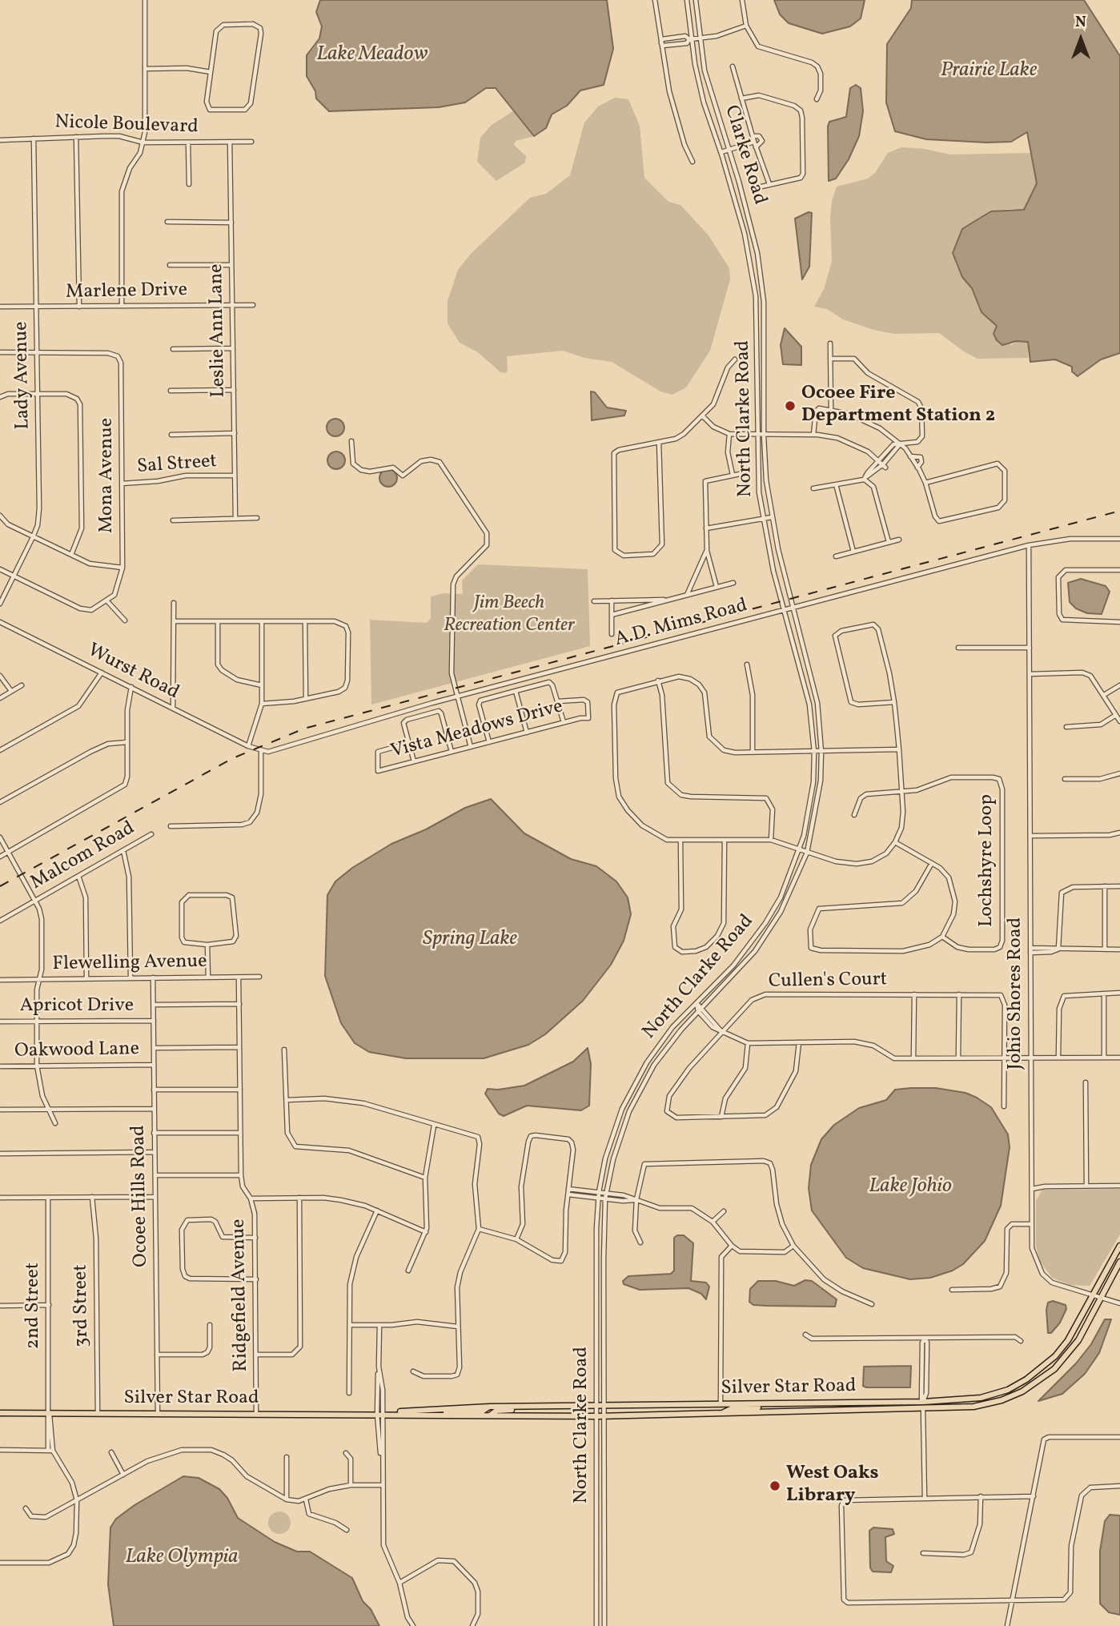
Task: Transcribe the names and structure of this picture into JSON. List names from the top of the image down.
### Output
{
  "streets": {
    "main road": ["Silver Star Road"],
    "street": [
      "Nicole Boulevard",
      "Clarke Road",
      "Marlene Drive",
      "Leslie Ann Lane",
      "Lady Avenue",
      "North Clarke Road",
      "Sal Street",
      "Mona Avenue",
      "A.D. Mims Road",
      "Wurst Road",
      "Vista Meadows Drive",
      "Malcom Road",
      "Lochshyre Loop",
      "Flewelling Avenue",
      "Cullen's Court",
      "Johio Shores Road",
      "Apricot Drive",
      "Oakwood Lane",
      "Ocoee Hills Road",
      "Ridgefield Avenue",
      "2nd Street",
      "3rd Street"
    ]
  },
  "crossings": [
    ["Nicole Boulevard", "Leslie Ann Lane"],
    ["Nicole Boulevard", "Lady Avenue"],
    ["Clarke Road", "North Clarke Road"],
    ["Marlene Drive", "Leslie Ann Lane"],
    ["Marlene Drive", "Lady Avenue"],
    ["Leslie Ann Lane", "Sal Street"],
    ["Lady Avenue", "Mona Avenue"],
    ["North Clarke Road", "A.D. Mims Road"],
    ["North Clarke Road", "Silver Star Road"],
    ["Sal Street", "Mona Avenue"],
    ["A.D. Mims Road", "Wurst Road"],
    ["A.D. Mims Road", "Johio Shores Road"],
    ["Flewelling Avenue", "Ocoee Hills Road"],
    ["Flewelling Avenue", "Ridgefield Avenue"],
    ["Johio Shores Road", "Silver Star Road"],
    ["Apricot Drive", "Ocoee Hills Road"],
    ["Oakwood Lane", "Ocoee Hills Road"],
    ["Ocoee Hills Road", "Silver Star Road"],
    ["Ridgefield Avenue", "Silver Star Road"],
    ["2nd Street", "Silver Star Road"],
    ["3rd Street", "Silver Star Road"]
  ],
  "water": [
    "Lake Meadow",
    "Prairie Lake",
    "Spring Lake",
    "Lake Johio",
    "Lake Olympia"
  ],
  "parks": ["Jim Beech Recreation Center"],
  "places": ["Ocoee Fire Department Station 2", "West Oaks Library"],
  "north": "top"
}
